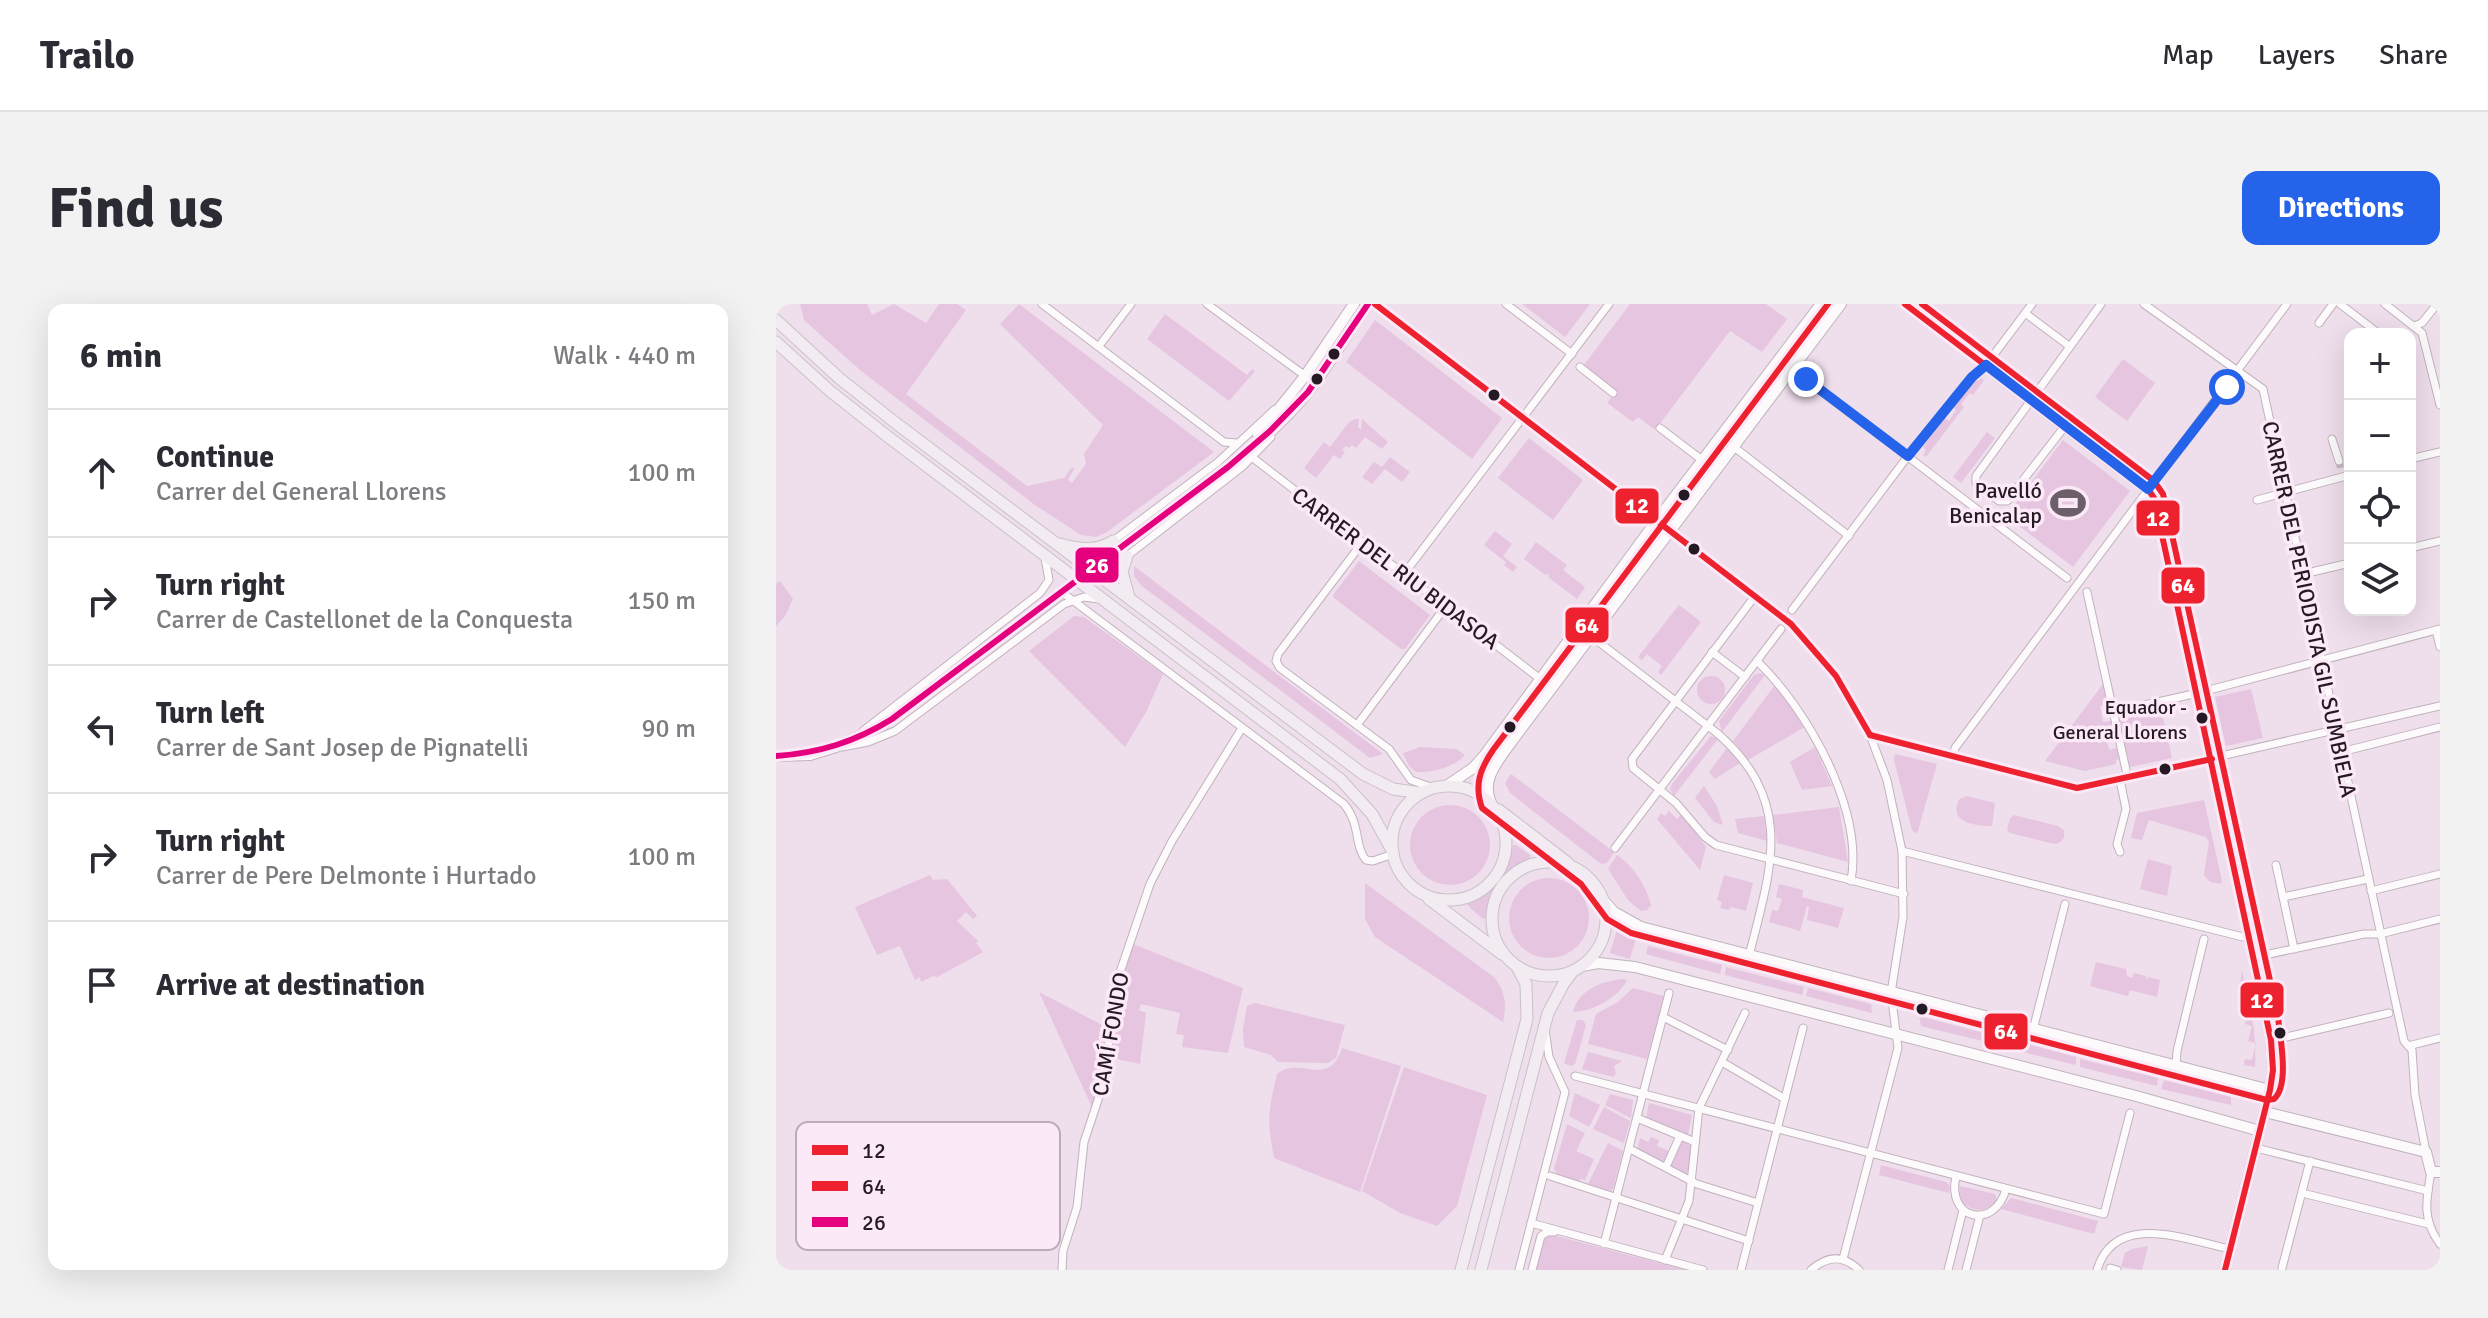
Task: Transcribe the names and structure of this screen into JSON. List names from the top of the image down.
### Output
{
  "streets": {
    "street": ["CARRER DEL RIU BIDASOA", "CARRER DEL PERIODISTA GIL SUMBIELA", "CAMÍ FONDO"]
  },
  "places": {
    "sports": ["Pavelló Benicalap"],
    "other": ["Equador - General Llorens"]
  },
  "lines": ["transit line 12", "transit line 64", "transit line 26"],
  "legend": ["12", "64", "26"],
  "page": {
    "header": "Trailo",
    "nav": ["Map", "Layers", "Share"],
    "buttons": "Directions",
    "title": "Find us",
    "heading": ["6 min", "Walk · 440 m"],
    "map_buttons": ["+", "−"],
    "list": [
      ["Continue", "Carrer del General Llorens", "100 m"],
      ["Turn right", "Carrer de Castellonet de la Conquesta", "150 m"],
      ["Turn left", "Carrer de Sant Josep de Pignatelli", "90 m"],
      ["Turn right", "Carrer de Pere Delmonte i Hurtado", "100 m"],
      "Arrive at destination"
    ]
  }
}
